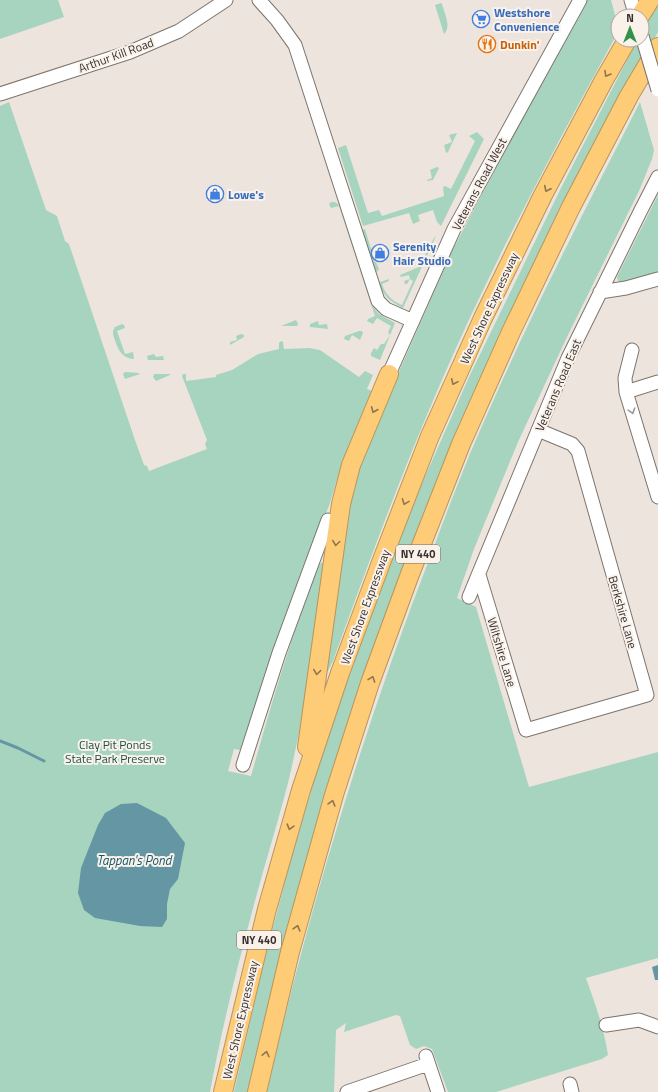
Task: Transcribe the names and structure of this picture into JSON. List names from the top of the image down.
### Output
{
  "streets": {
    "highway": ["West Shore Expressway", "NY 440"],
    "street": [
      "Arthur Kill Road",
      "Veterans Road West",
      "Veterans Road East",
      "Berkshire Lane",
      "Wiltshire Lane"
    ]
  },
  "crossings": [
    ["Veterans Road East", "Berkshire Lane"],
    ["Veterans Road East", "Wiltshire Lane"],
    ["Berkshire Lane", "Wiltshire Lane"]
  ],
  "water": ["Tappan's Pond"],
  "parks": ["Clay Pit Ponds State Park Preserve"],
  "places": {
    "supermarket": ["Westshore Convenience"],
    "restaurant": ["Dunkin'"],
    "shop": ["Lowe's", "Serenity Hair Studio"]
  },
  "north": "top"
}
